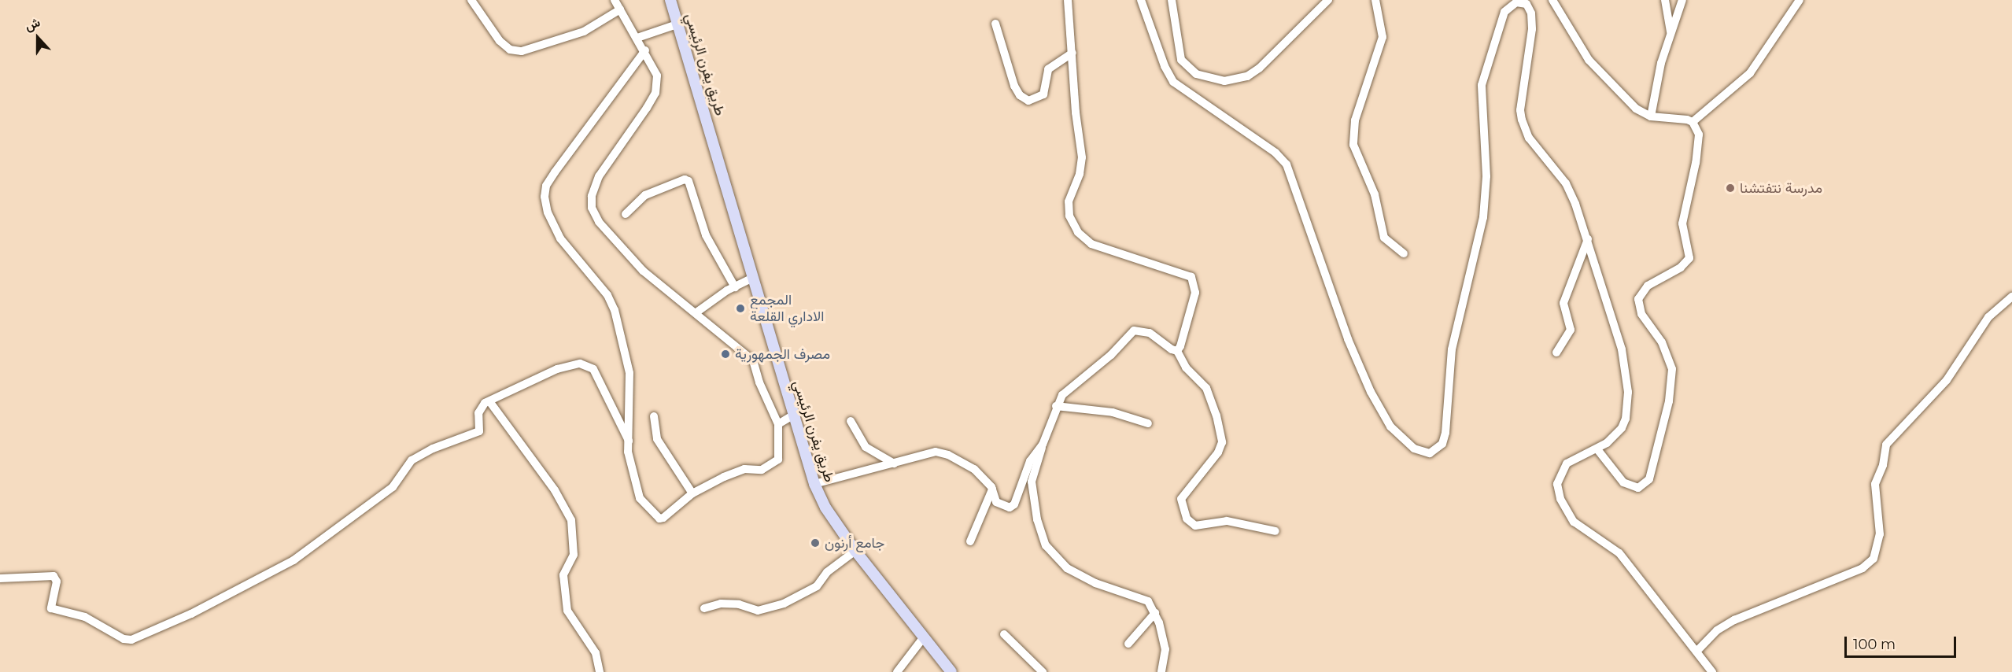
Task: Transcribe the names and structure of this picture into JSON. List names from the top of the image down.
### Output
{
  "streets": {
    "main road": ["طريق يفرن الرئيسي"]
  },
  "places": [
    "مدرسة نتفتشنا",
    "المجمع الاداري القلعة",
    "مصرف الجمهورية",
    "جامع أرنون"
  ],
  "scale_bar": "100 m",
  "north": "top"
}
